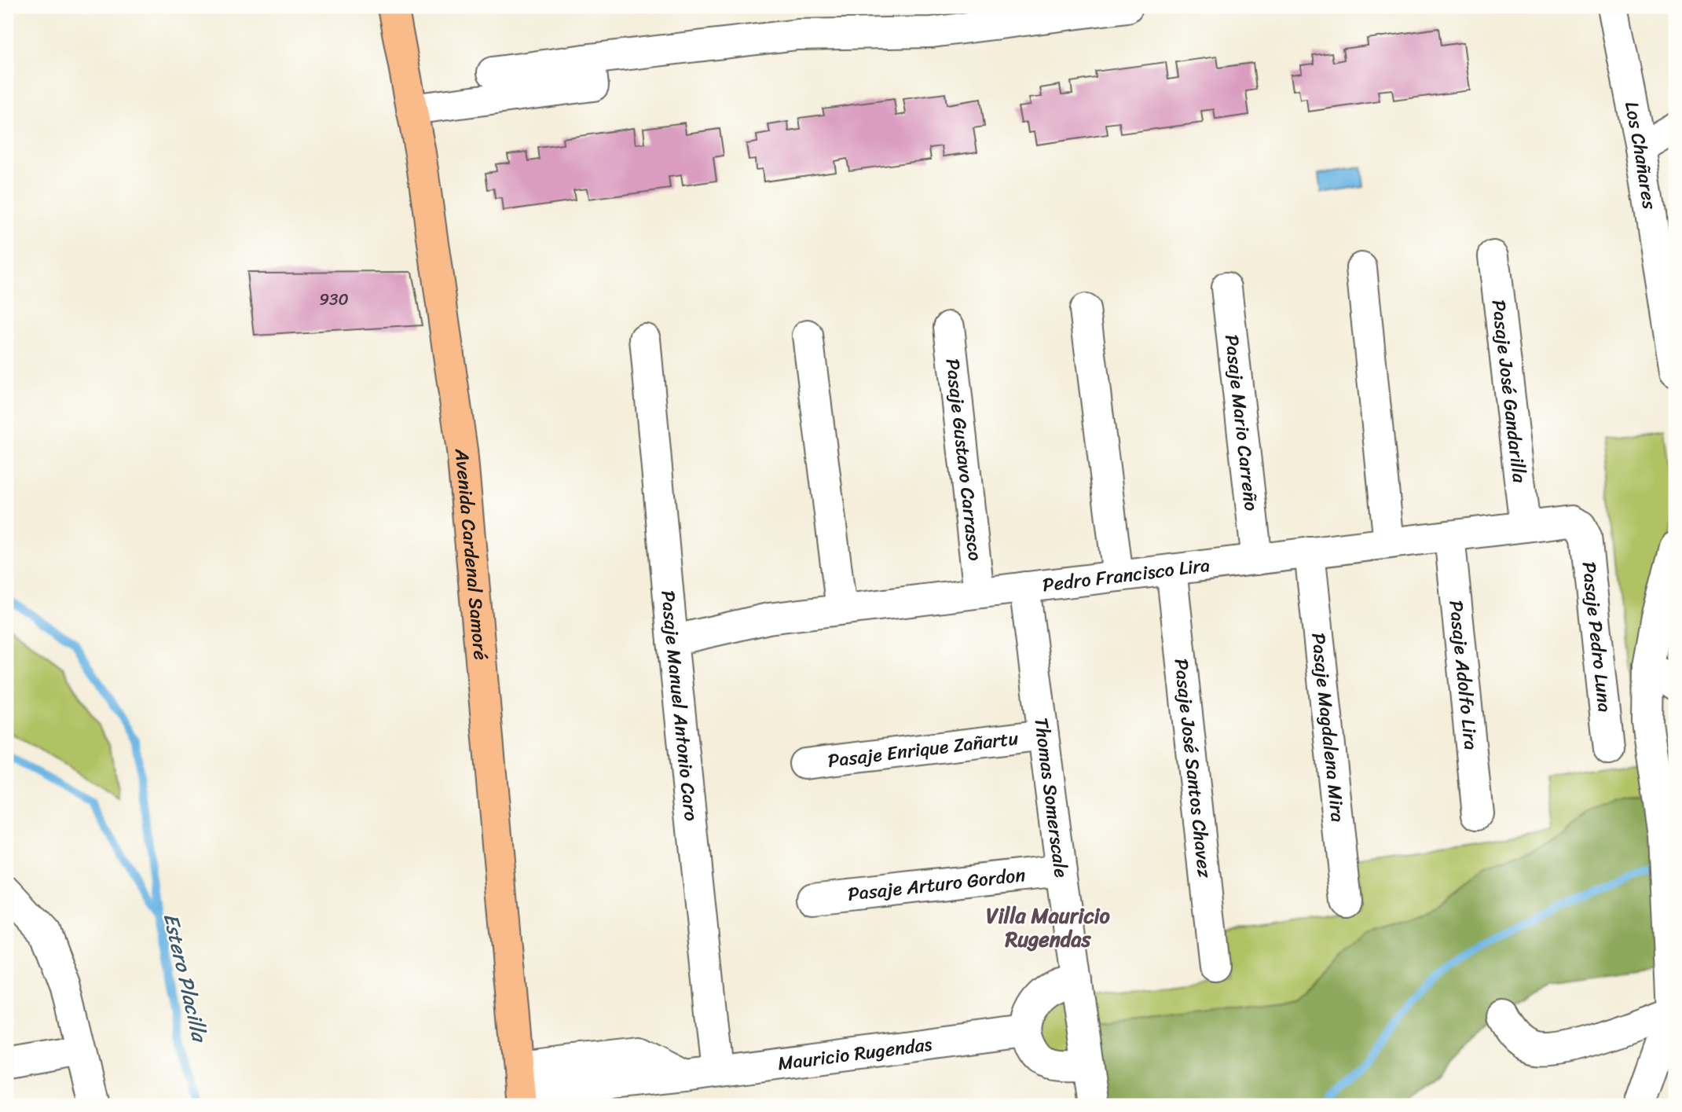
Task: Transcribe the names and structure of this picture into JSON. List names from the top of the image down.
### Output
{
  "streets": {
    "main road": ["Avenida Cardenal Samoré"],
    "street": [
      "Los Chañares",
      "Pasaje José Gandarilla",
      "Pasaje Mario Carreño",
      "Pasaje Gustavo Carrasco",
      "Pedro Francisco Lira",
      "Pasaje Pedro Luna",
      "Pasaje Adolfo Lira",
      "Pasaje Manuel Antonio Caro",
      "Pasaje Magdalena Mira",
      "Pasaje Enrique Zañartu",
      "Pasaje José Santos Chavez",
      "Thomas Somerscale",
      "Pasaje Arturo Gordon",
      "Mauricio Rugendas"
    ]
  },
  "crossings": [
    ["Pasaje José Gandarilla", "Pedro Francisco Lira"],
    ["Pasaje Mario Carreño", "Pedro Francisco Lira"],
    ["Pasaje Gustavo Carrasco", "Pedro Francisco Lira"],
    ["Avenida Cardenal Samoré", "Mauricio Rugendas"],
    ["Pedro Francisco Lira", "Pasaje Pedro Luna"],
    ["Pedro Francisco Lira", "Pasaje Adolfo Lira"],
    ["Pedro Francisco Lira", "Pasaje Manuel Antonio Caro"],
    ["Pedro Francisco Lira", "Pasaje Magdalena Mira"],
    ["Pedro Francisco Lira", "Pasaje José Santos Chavez"],
    ["Pedro Francisco Lira", "Thomas Somerscale"],
    ["Pasaje Manuel Antonio Caro", "Mauricio Rugendas"],
    ["Pasaje Enrique Zañartu", "Thomas Somerscale"],
    ["Thomas Somerscale", "Pasaje Arturo Gordon"]
  ],
  "districts": ["Villa Mauricio Rugendas"],
  "water": ["Estero Placilla"],
  "house_numbers": ["930"]
}
